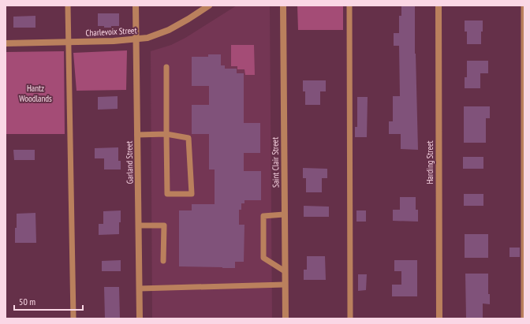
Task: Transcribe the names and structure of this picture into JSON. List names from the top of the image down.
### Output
{
  "streets": {
    "street": [
      "Charlevoix Street",
      "Garland Street",
      "Saint Clair Street",
      "Harding Street"
    ]
  },
  "crossings": [
    ["Charlevoix Street", "Garland Street"]
  ],
  "parks": ["Hantz Woodlands"],
  "scale_bar": "50 m"
}
